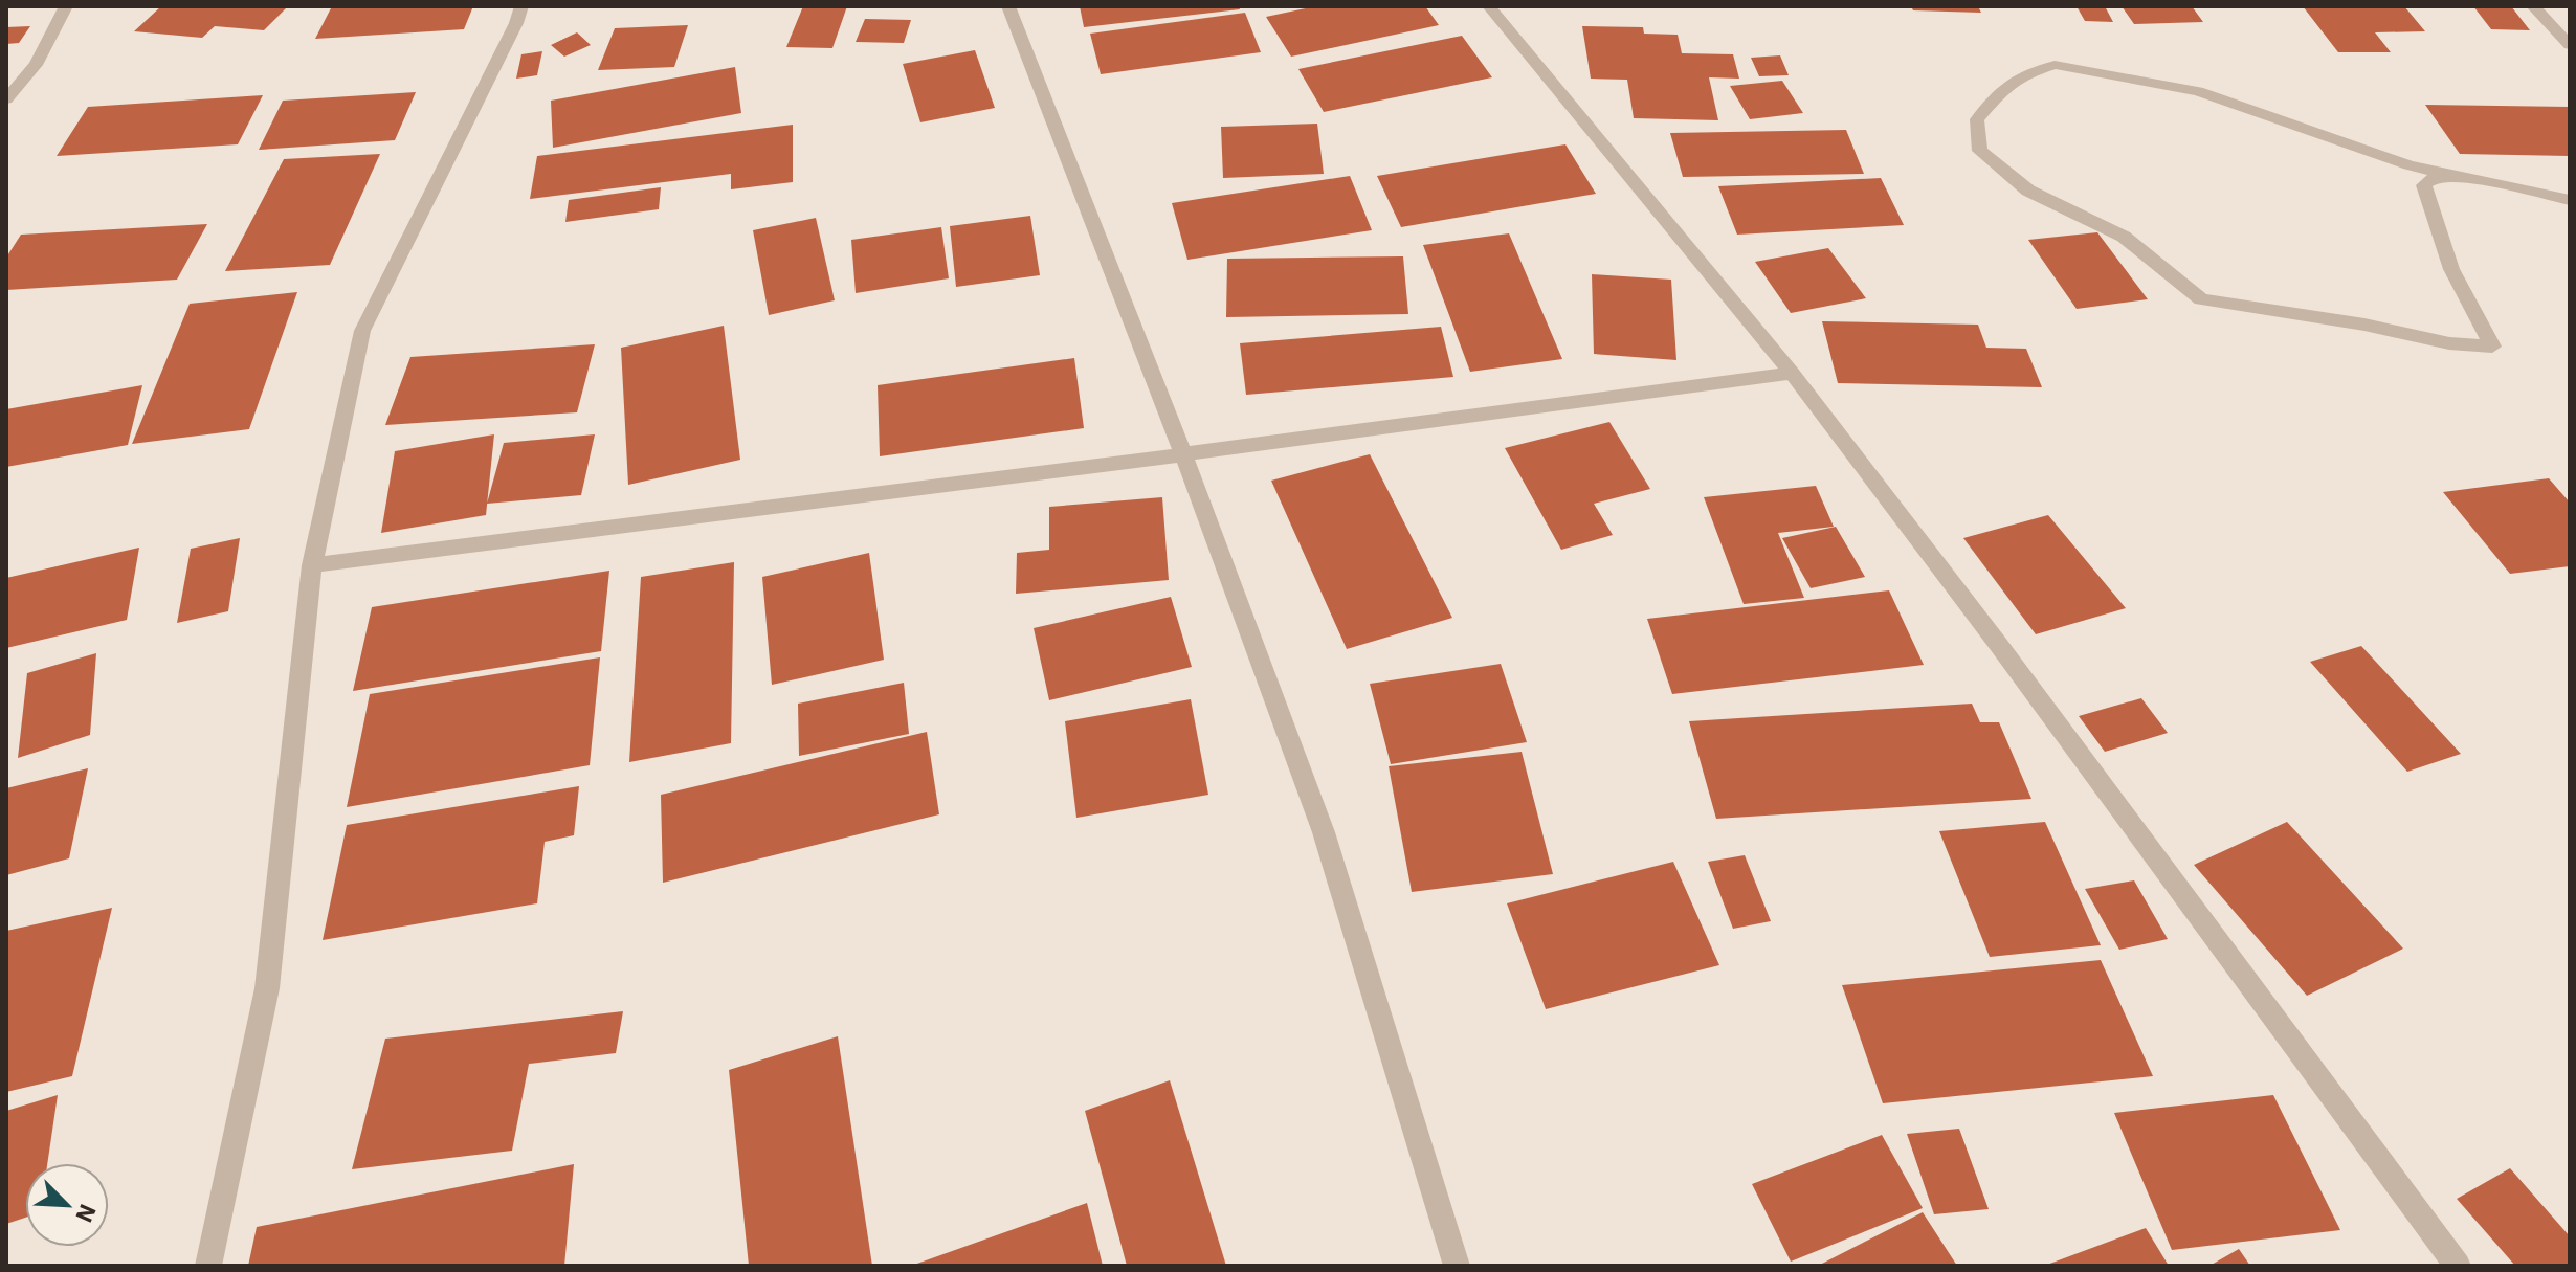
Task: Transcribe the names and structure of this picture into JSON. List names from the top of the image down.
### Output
{
  "north": "bottom right"
}
